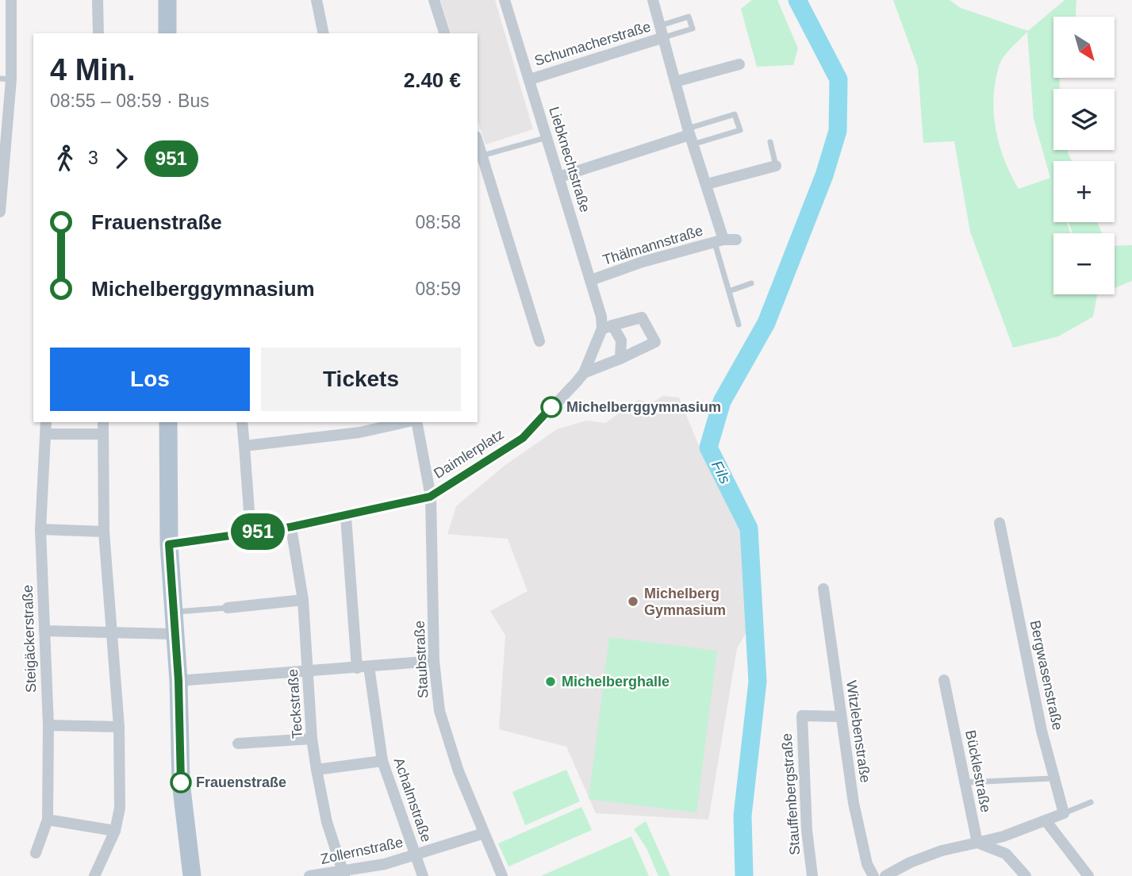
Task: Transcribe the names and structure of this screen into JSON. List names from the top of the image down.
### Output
{
  "streets": {
    "street": [
      "Schumacherstraße",
      "Liebknechtstraße",
      "Thälmannstraße",
      "Daimlerplatz",
      "Steigäckerstraße",
      "Staubstraße",
      "Bergwasenstraße",
      "Teckstraße",
      "Witzlebenstraße",
      "Bücklestraße",
      "Stauffenbergstraße",
      "Achalmstraße",
      "Zollernstraße"
    ]
  },
  "crossings": [
    ["Schumacherstraße", "Liebknechtstraße"],
    ["Schumacherstraße", "Thälmannstraße"],
    ["Liebknechtstraße", "Thälmannstraße"],
    ["Daimlerplatz", "Staubstraße"],
    ["Staubstraße", "Zollernstraße"],
    ["Teckstraße", "Zollernstraße"],
    ["Witzlebenstraße", "Stauffenbergstraße"],
    ["Achalmstraße", "Zollernstraße"]
  ],
  "water": ["Fils"],
  "places": [
    "Michelberggymnasium",
    "Michelberg Gymnasium",
    "Michelberghalle",
    "Frauenstraße"
  ],
  "lines": ["bus line 951"],
  "north": "bottom right",
  "page": {
    "on_map": "951",
    "map_buttons": ["+", "−"],
    "heading": ["4 Min.", "08:55 – 08:59 · Bus", "2.40 €"],
    "legs": ["3", "951"],
    "list": [
      {
        "name": "Frauenstraße",
        "value": "08:58"
      },
      {
        "name": "Michelberggymnasium",
        "value": "08:59"
      }
    ],
    "buttons": ["Los", "Tickets"]
  }
}
